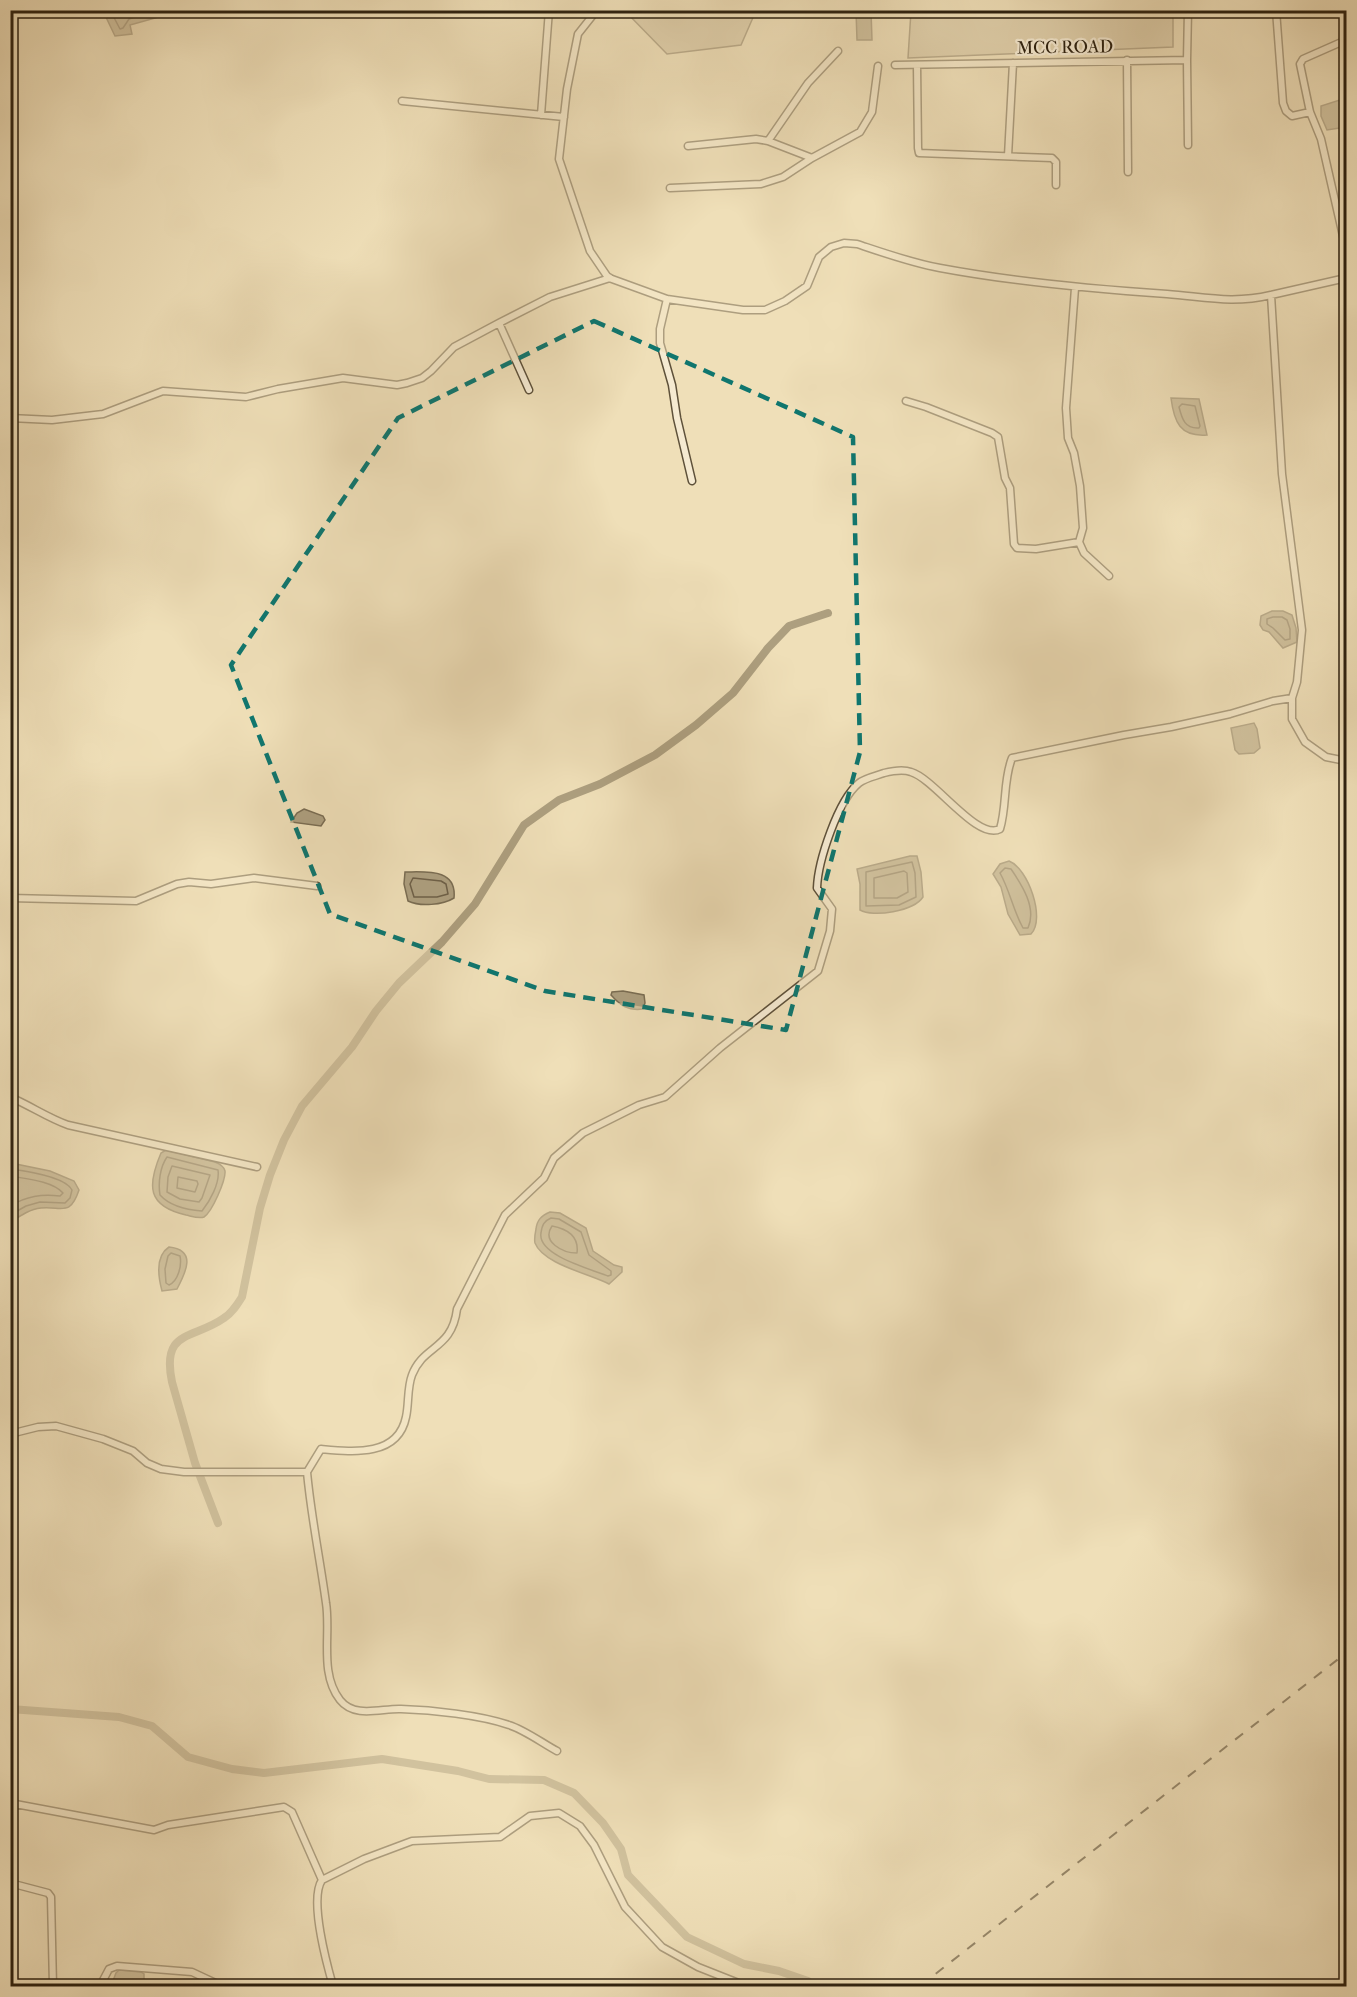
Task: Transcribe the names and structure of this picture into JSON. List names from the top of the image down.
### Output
{
  "streets": {
    "street": ["MCC ROAD"]
  }
}
